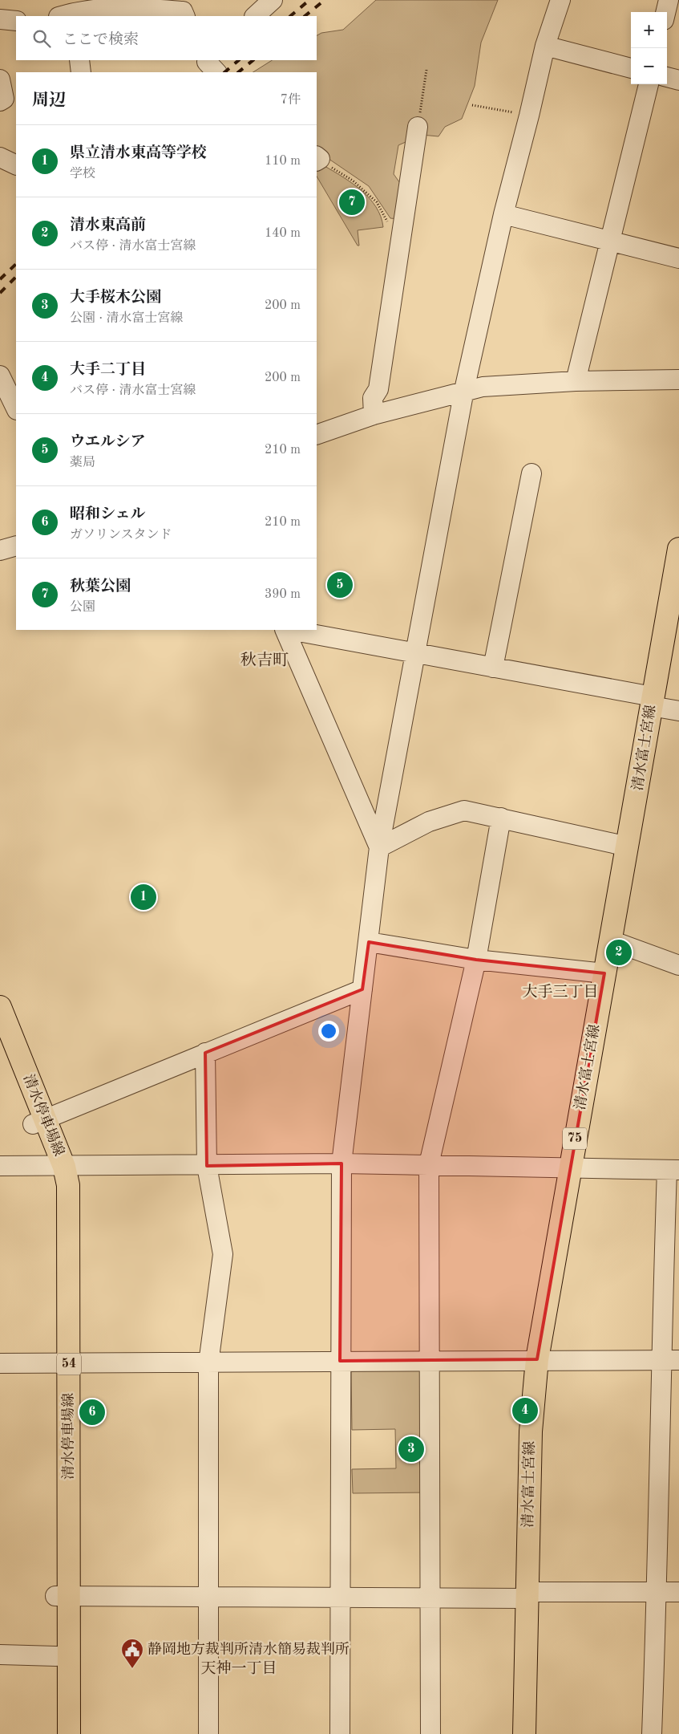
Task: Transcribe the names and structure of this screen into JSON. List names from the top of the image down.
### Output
{
  "streets": {
    "main road": [
      "清水富士宮線",
      "清水停車場線",
      "75",
      "54"
    ]
  },
  "districts": ["秋吉町", "大手三丁目", "天神一丁目"],
  "places": {
    "public building": ["静岡地方裁判所清水簡易裁判所"]
  },
  "page": {
    "map_buttons": ["+", "−"],
    "search": "ここで検索",
    "heading": ["周辺", "7件"],
    "list": [
      {
        "mark": "1",
        "name": "県立清水東高等学校",
        "note": "学校",
        "value": "110 m"
      },
      {
        "mark": "2",
        "name": "清水東高前",
        "note": "バス停 · 清水富士宮線",
        "value": "140 m"
      },
      {
        "mark": "3",
        "name": "大手桜木公園",
        "note": "公園 · 清水富士宮線",
        "value": "200 m"
      },
      {
        "mark": "4",
        "name": "大手二丁目",
        "note": "バス停 · 清水富士宮線",
        "value": "200 m"
      },
      {
        "mark": "5",
        "name": "ウエルシア",
        "note": "薬局",
        "value": "210 m"
      },
      {
        "mark": "6",
        "name": "昭和シェル",
        "note": "ガソリンスタンド",
        "value": "210 m"
      },
      {
        "mark": "7",
        "name": "秋葉公園",
        "note": "公園",
        "value": "390 m"
      }
    ],
    "pins": [
      "7",
      "5",
      "1",
      "2",
      "4",
      "6",
      "3"
    ]
  }
}
